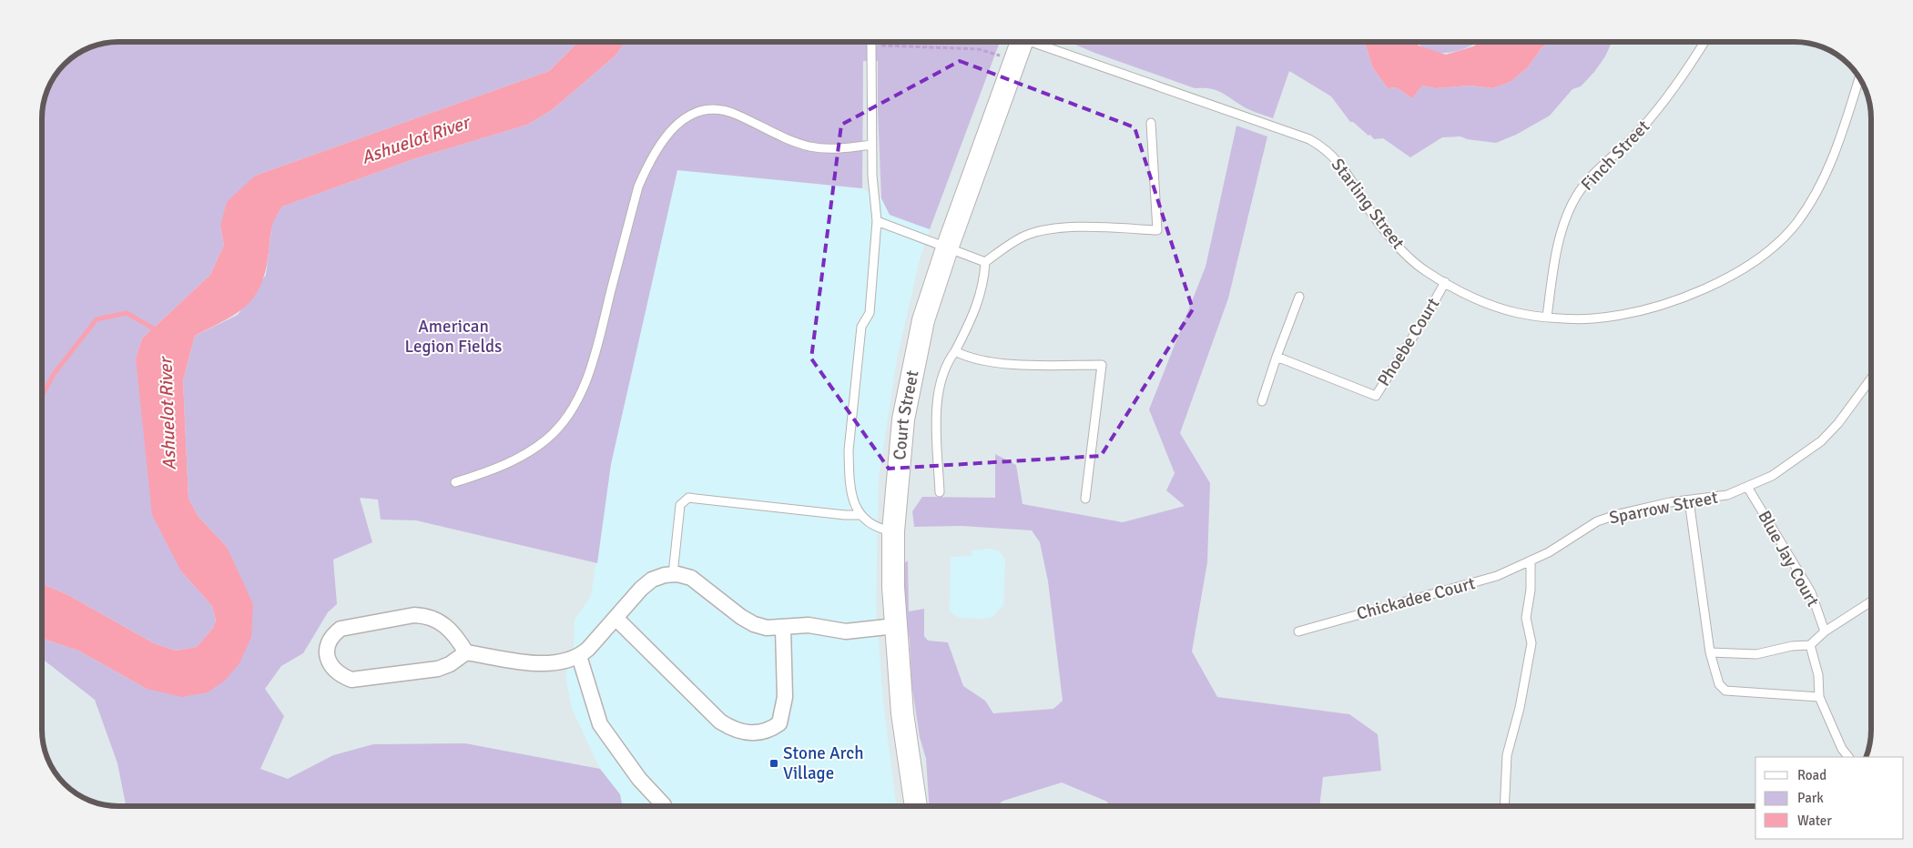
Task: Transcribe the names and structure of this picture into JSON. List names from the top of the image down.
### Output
{
  "streets": {
    "main road": ["Court Street"],
    "lane": [
      "Finch Street",
      "Starling Street",
      "Phoebe Court",
      "Sparrow Street",
      "Blue Jay Court",
      "Chickadee Court"
    ]
  },
  "crossings": [
    ["Finch Street", "Starling Street"],
    ["Starling Street", "Phoebe Court"],
    ["Sparrow Street", "Blue Jay Court"],
    ["Sparrow Street", "Chickadee Court"]
  ],
  "water": ["Ashuelot River"],
  "parks": ["American Legion Fields"],
  "places": {
    "transit": ["Stone Arch Village"]
  },
  "legend": ["Road", "Park", "Water"]
}
